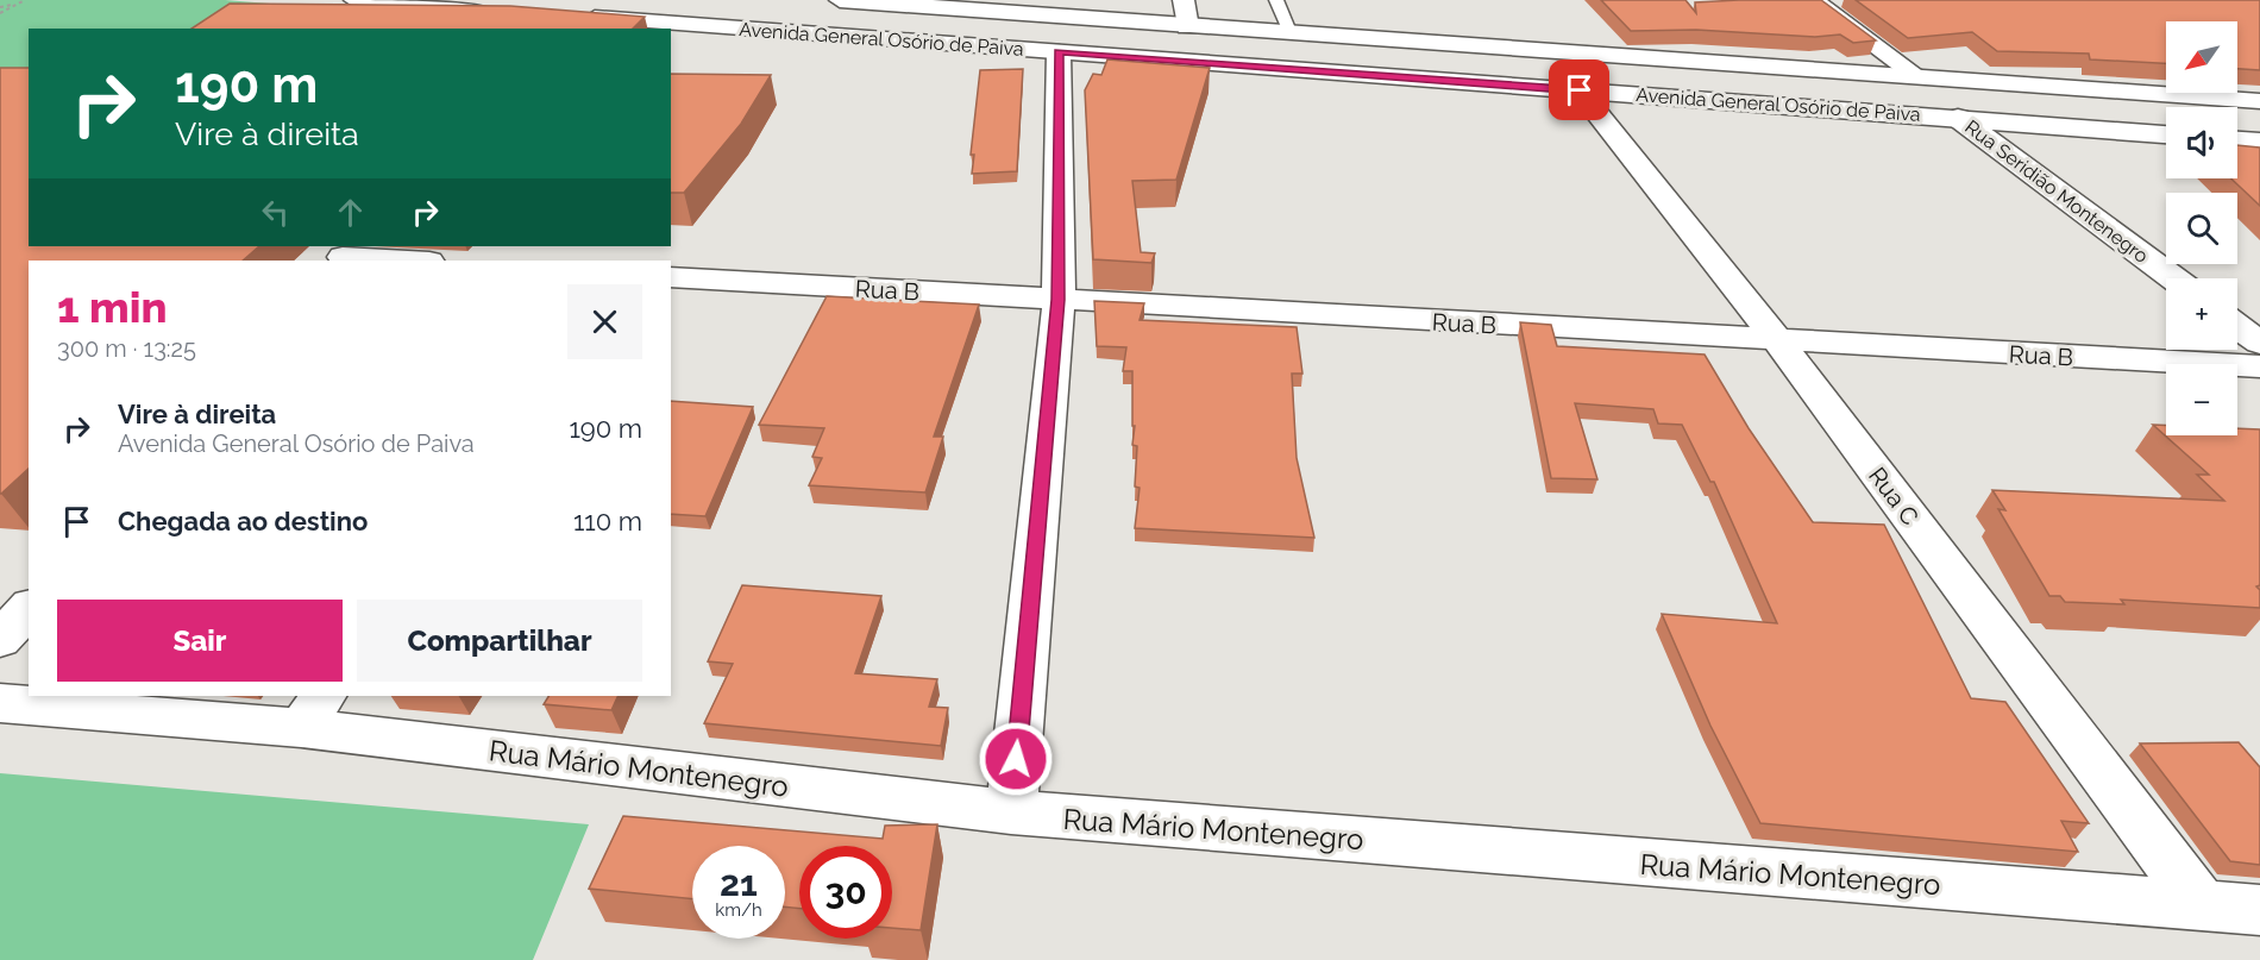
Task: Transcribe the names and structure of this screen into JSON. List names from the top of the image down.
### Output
{
  "streets": {
    "street": [
      "Avenida General Osório de Paiva",
      "Rua Seridião Montenegro",
      "Rua B",
      "Rua C",
      "Rua Mário Montenegro"
    ]
  },
  "crossings": [
    ["Avenida General Osório de Paiva", "Rua Seridião Montenegro"],
    ["Avenida General Osório de Paiva", "Rua C"],
    ["Rua B", "Rua C"],
    ["Rua C", "Rua Mário Montenegro"]
  ],
  "north": "bottom left",
  "page": {
    "map_buttons": ["+", "−"],
    "turn": ["190 m", "Vire à direita"],
    "heading": ["1 min", "300 m · 13:25"],
    "list": [
      {
        "name": "Vire à direita",
        "note": "Avenida General Osório de Paiva",
        "value": "190 m"
      },
      {
        "name": "Chegada ao destino",
        "value": "110 m"
      }
    ],
    "buttons": ["Sair", "Compartilhar"],
    "speed": "21 km/h",
    "limit": "30"
  }
}
